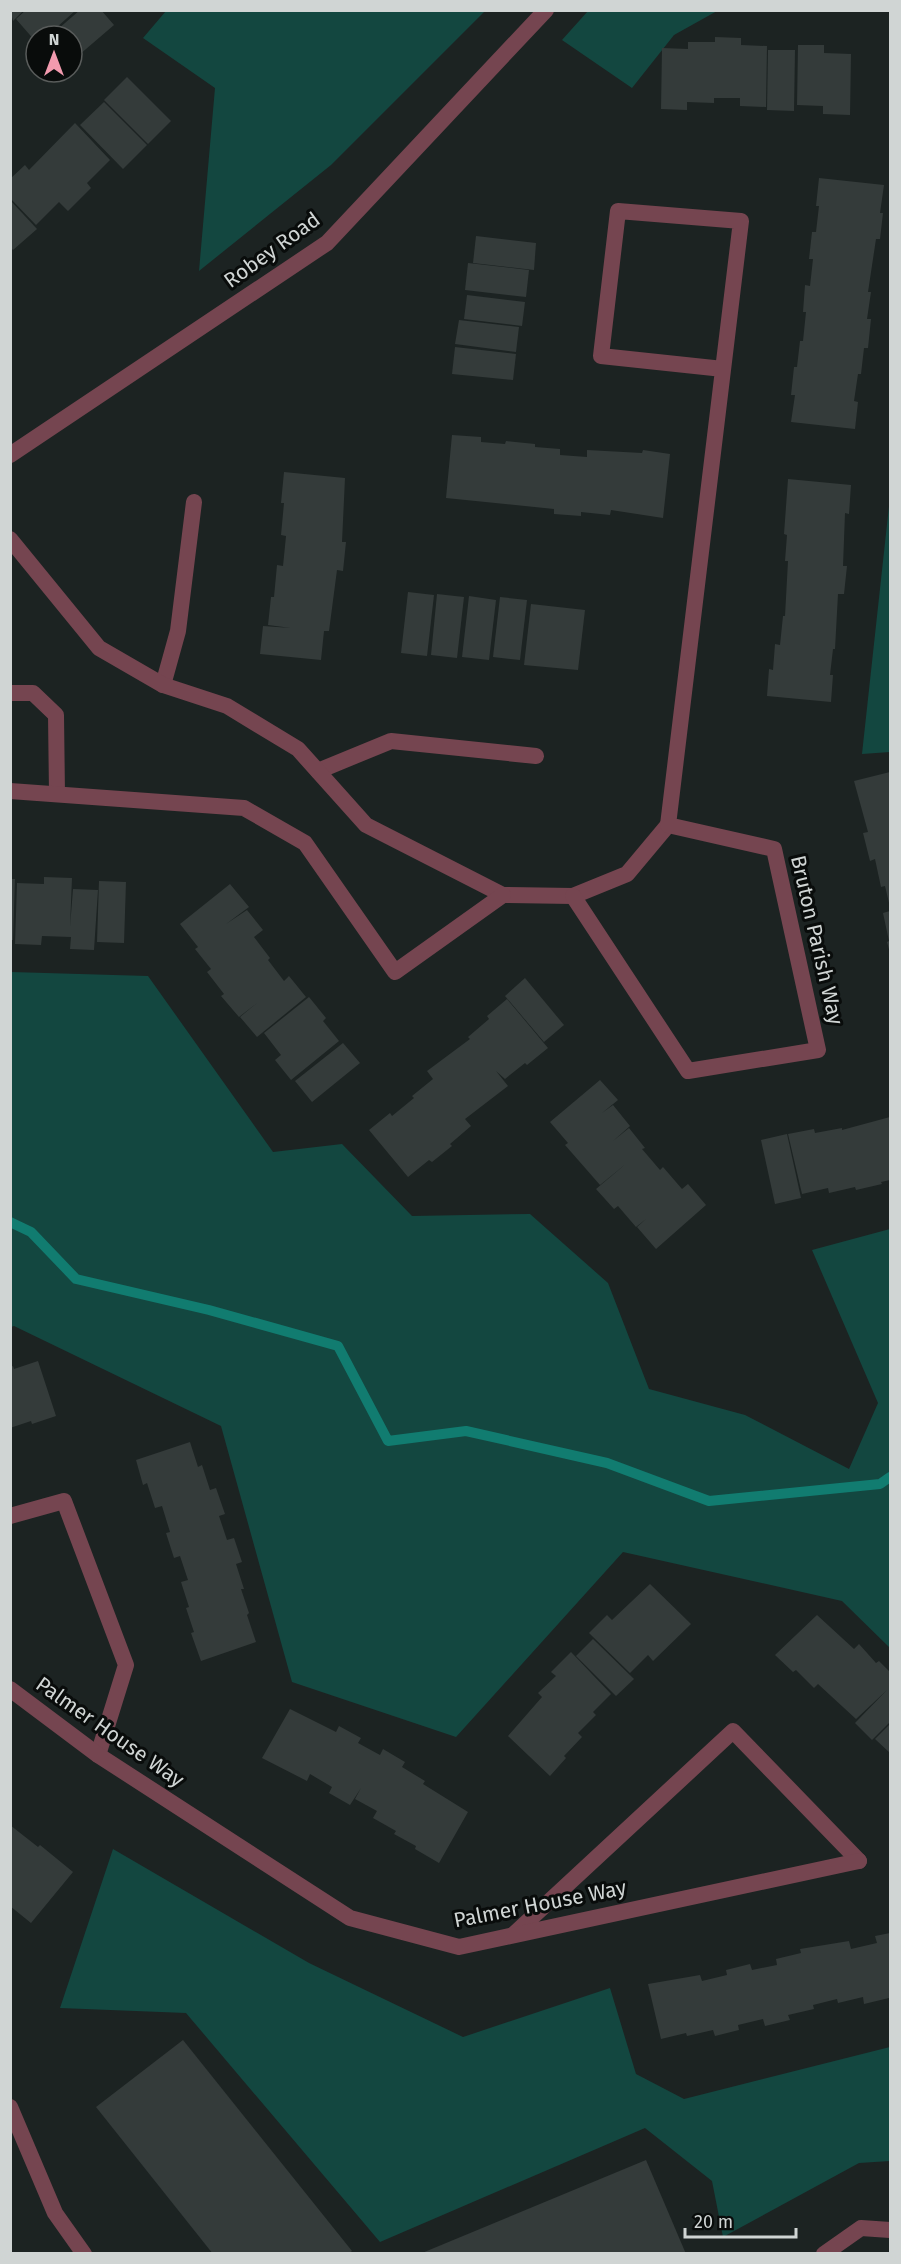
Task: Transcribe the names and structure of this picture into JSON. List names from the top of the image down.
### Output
{
  "streets": {
    "street": ["Robey Road", "Bruton Parish Way", "Palmer House Way"]
  },
  "scale_bar": "20 m",
  "north": "top"
}
